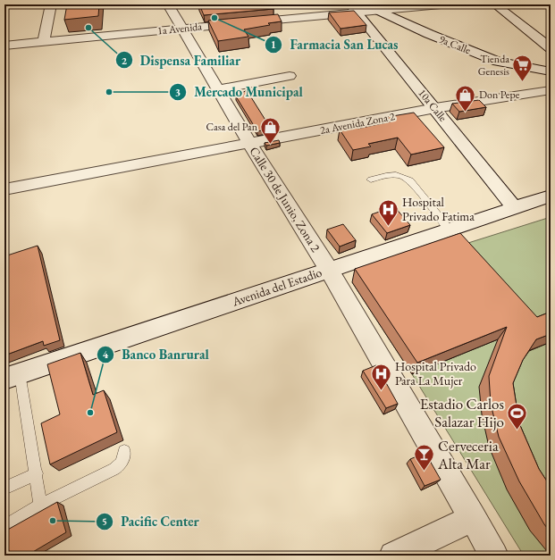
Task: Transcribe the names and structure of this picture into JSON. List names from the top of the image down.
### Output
{
  "streets": {
    "street": [
      "1a Avenida",
      "9a Calle",
      "10a Calle",
      "2a Avenida Zona 2",
      "Calle 30 de Junio, Zona 2",
      "Avenida del Estadio"
    ]
  },
  "crossings": [
    ["1a Avenida", "9a Calle"],
    ["1a Avenida", "10a Calle"],
    ["1a Avenida", "Calle 30 de Junio, Zona 2"],
    ["9a Calle", "10a Calle"],
    ["10a Calle", "2a Avenida Zona 2"],
    ["10a Calle", "Avenida del Estadio"],
    ["2a Avenida Zona 2", "Calle 30 de Junio, Zona 2"],
    ["Calle 30 de Junio, Zona 2", "Avenida del Estadio"]
  ],
  "places": {
    "other": [
      "Farmacia San Lucas",
      "Dispensa Familiar",
      "Mercado Municipal",
      "Banco Banrural",
      "Pacific Center"
    ],
    "supermarket": ["Tienda Genesis"],
    "shop": ["Don Pepe", "Casa del Pan"],
    "hospital": ["Hospital Privado Fatima", "Hospital Privado Para La Mujer"],
    "sports": ["Estadio Carlos Salazar Hijo"],
    "bar": ["Cerveceria Alta Mar"]
  }
}
